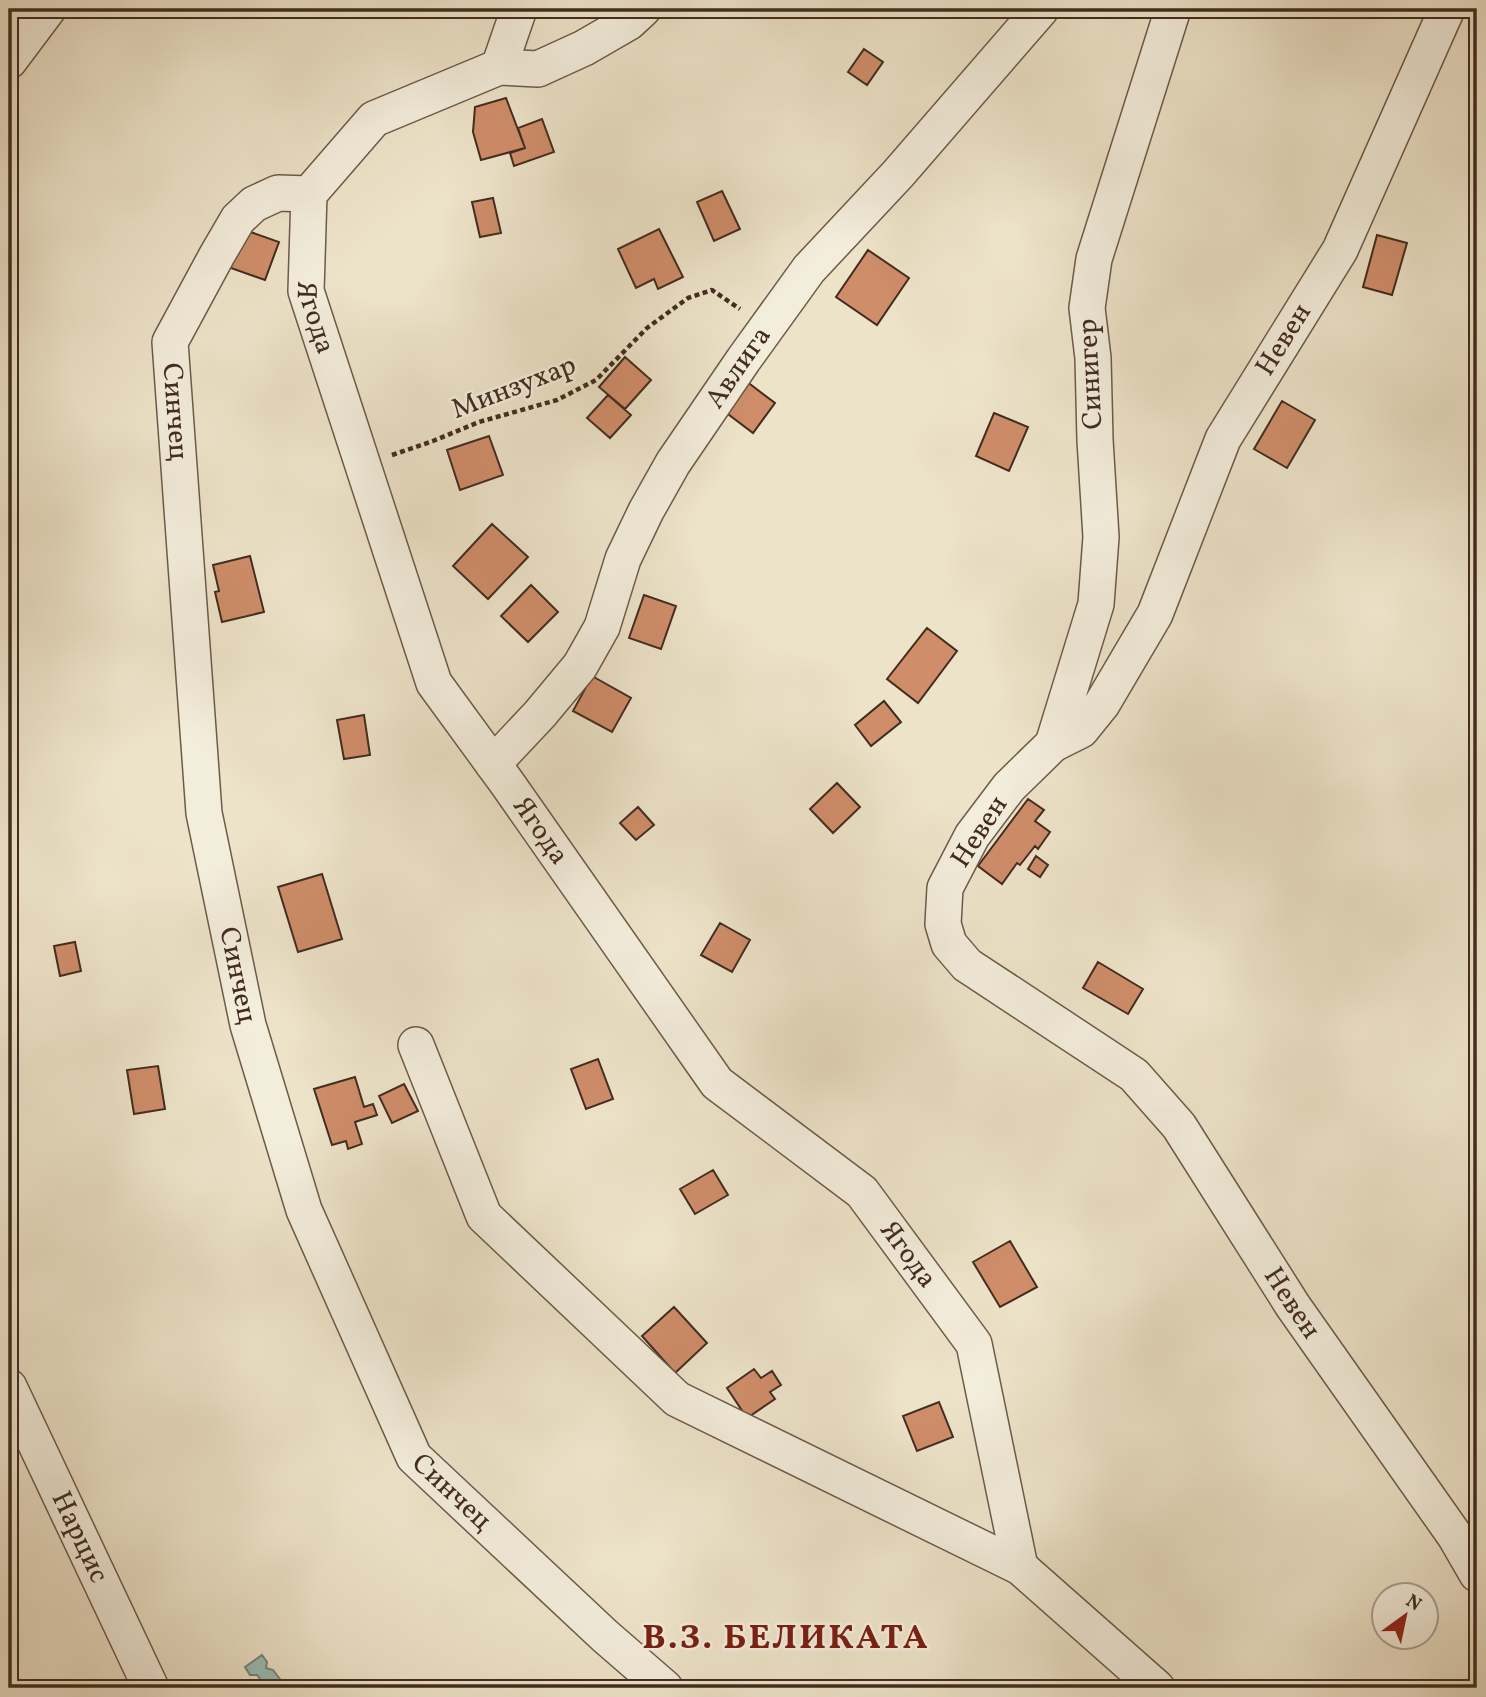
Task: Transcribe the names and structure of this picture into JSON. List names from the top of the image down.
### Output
{
  "streets": {
    "street": [
      "Ягода",
      "Невен",
      "Авлига",
      "Синигер",
      "Синчец",
      "Нарцис"
    ],
    "path": ["Минзухар"]
  },
  "crossings": [
    ["Ягода", "Авлига"],
    ["Ягода", "Минзухар"],
    ["Ягода", "Синчец"],
    ["Невен", "Синигер"],
    ["Авлига", "Минзухар"]
  ],
  "districts": ["В.З. БЕЛИКАТА"],
  "north": "top right"
}
